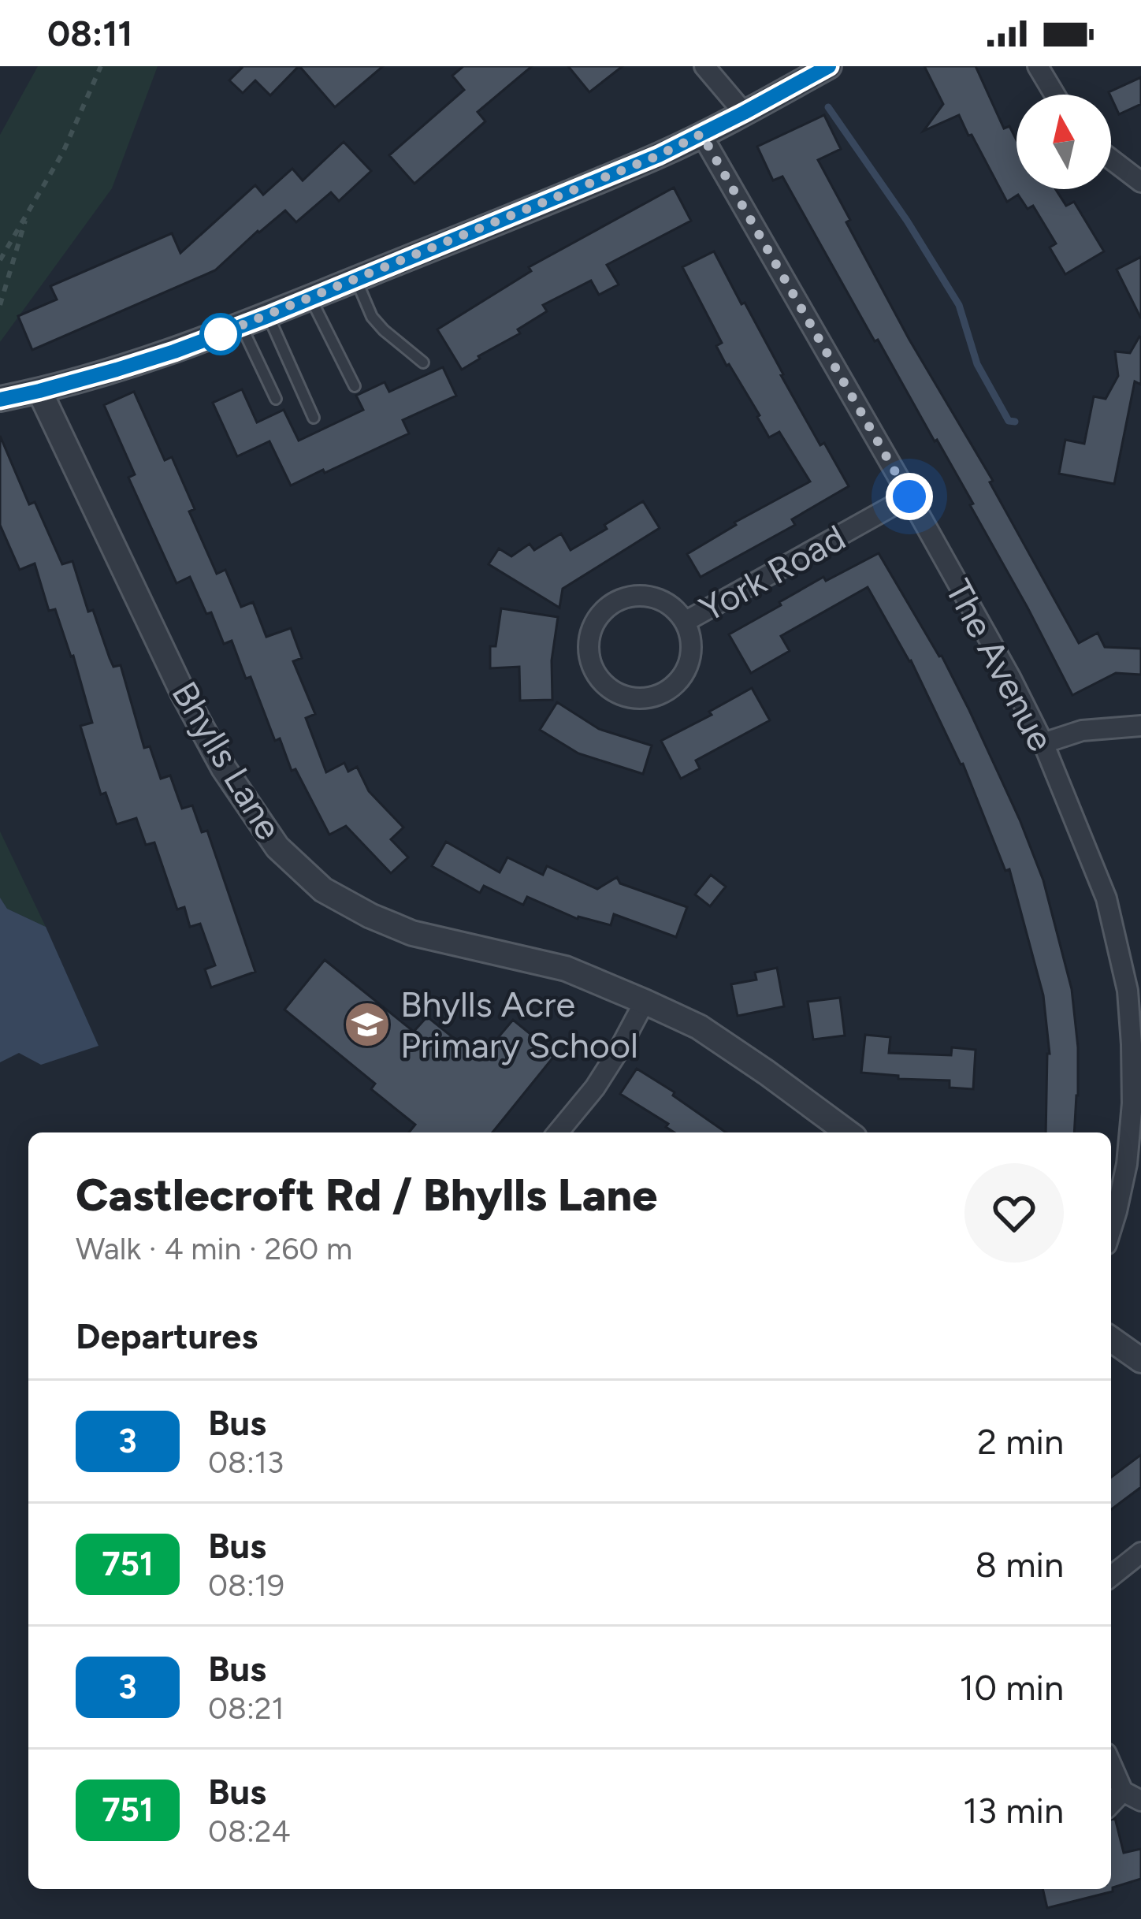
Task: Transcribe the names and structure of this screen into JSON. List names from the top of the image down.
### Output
{
  "streets": {
    "street": ["York Road", "The Avenue", "Bhylls Lane"]
  },
  "crossings": [
    ["York Road", "The Avenue"]
  ],
  "places": {
    "school or university": ["Bhylls Acre Primary School"]
  },
  "lines": ["bus line 3"],
  "north": "top",
  "page": {
    "status": "08:11",
    "heading": [
      ["Castlecroft Rd / Bhylls Lane", "Walk · 4 min · 260 m"],
      "Departures"
    ],
    "list": [
      {
        "mark": "3",
        "name": "Bus",
        "note": "08:13",
        "value": "2 min"
      },
      {
        "mark": "751",
        "name": "Bus",
        "note": "08:19",
        "value": "8 min"
      },
      {
        "mark": "3",
        "name": "Bus",
        "note": "08:21",
        "value": "10 min"
      },
      {
        "mark": "751",
        "name": "Bus",
        "note": "08:24",
        "value": "13 min"
      }
    ]
  }
}
